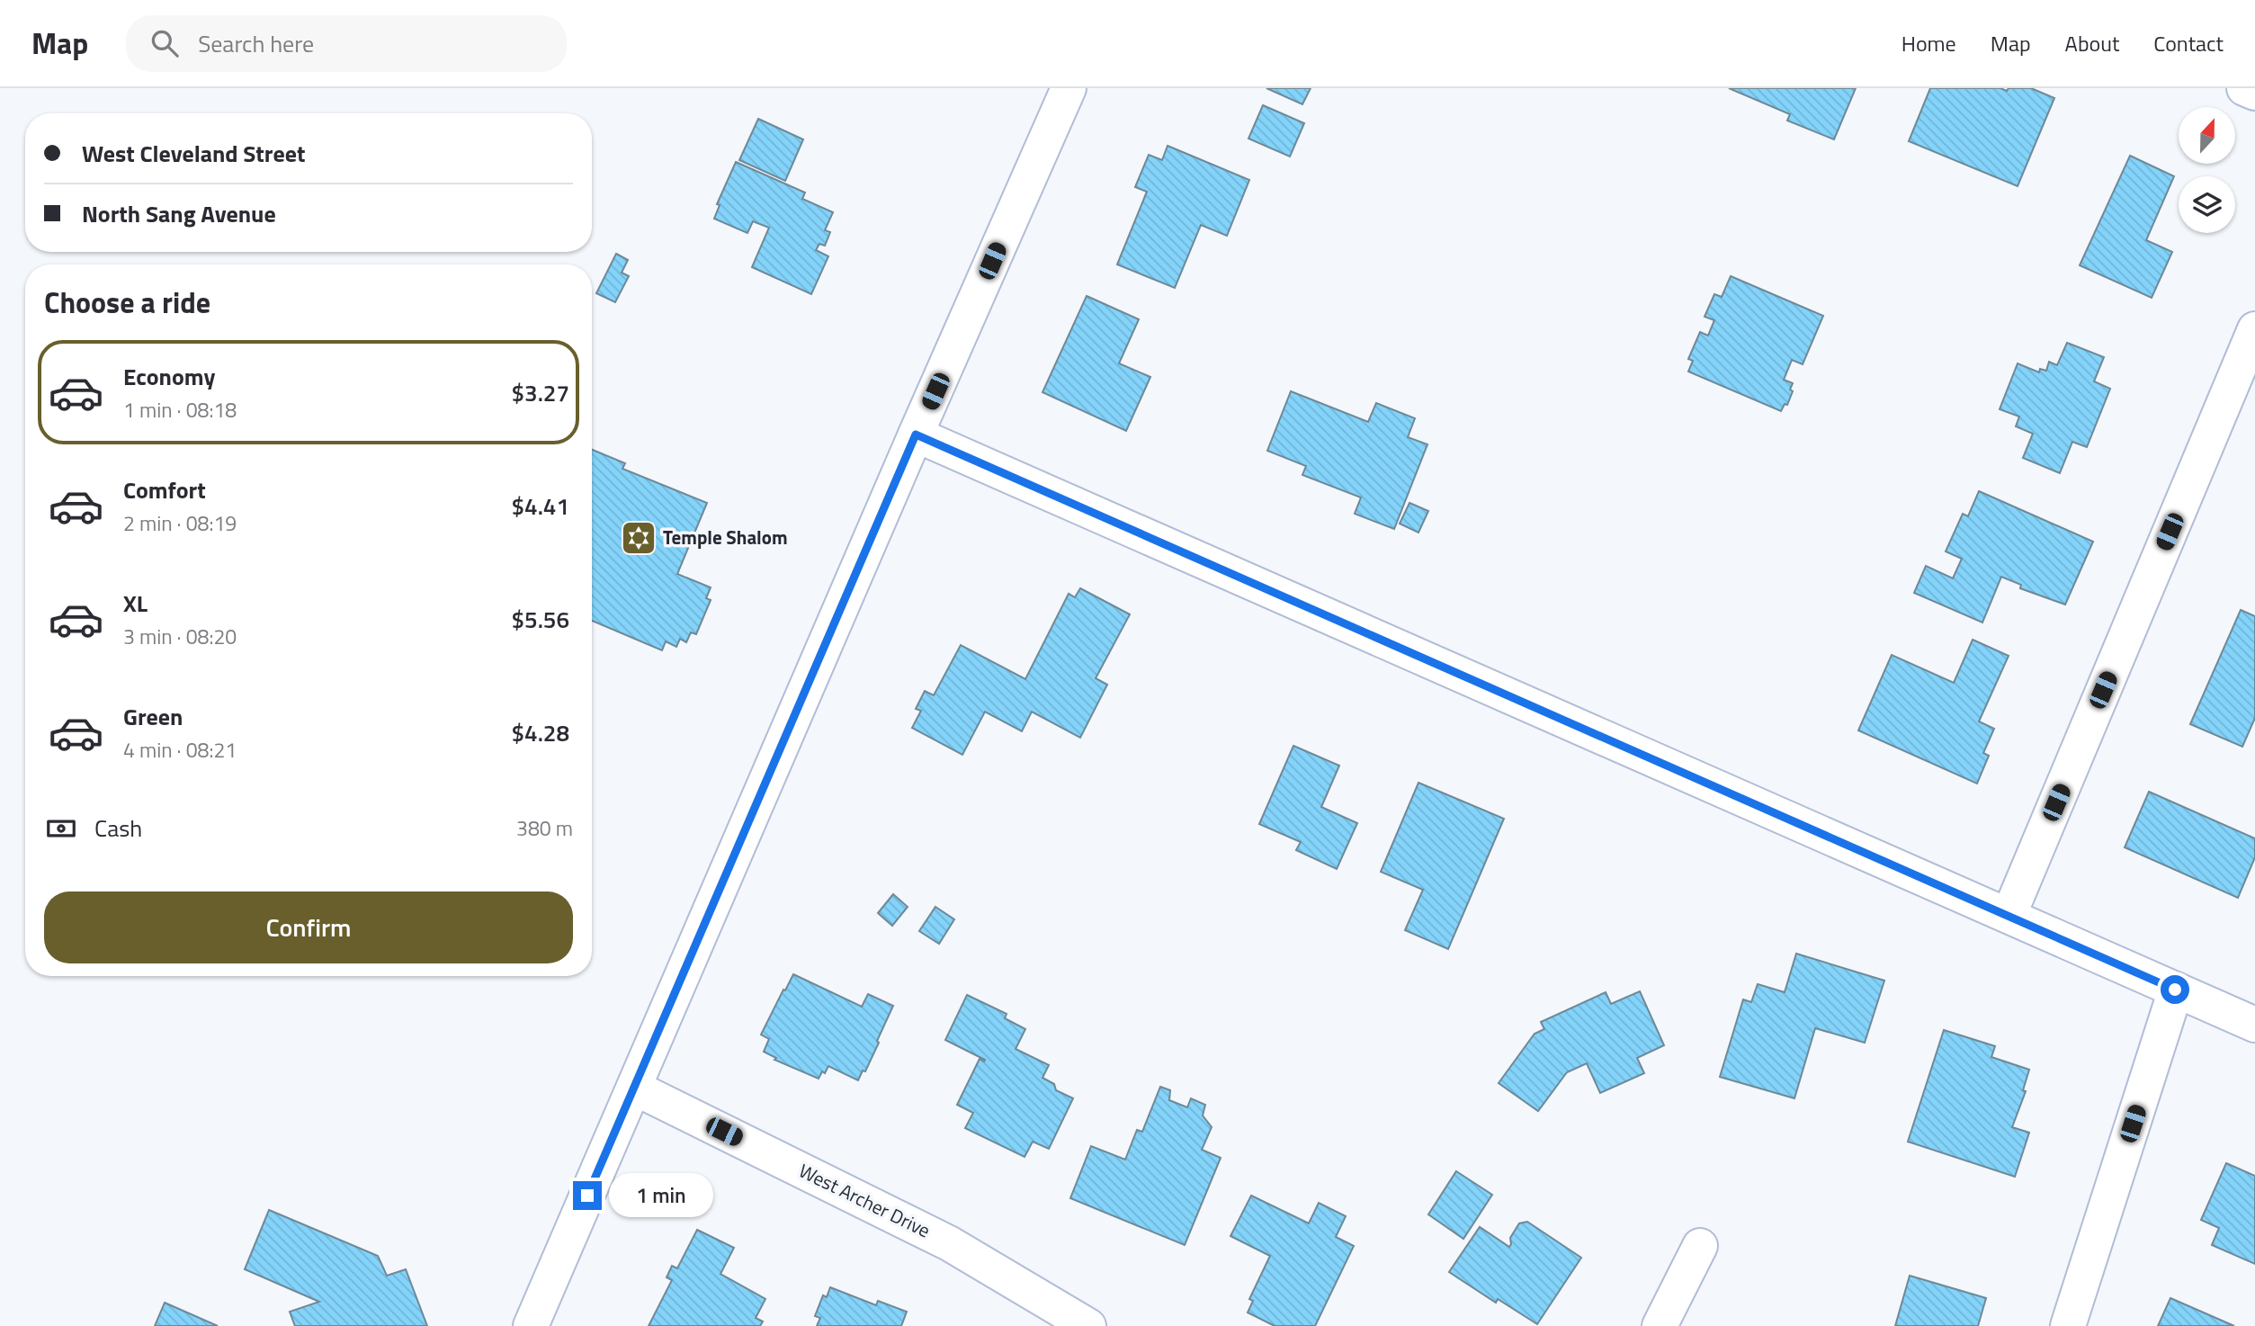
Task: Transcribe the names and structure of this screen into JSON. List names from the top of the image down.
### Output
{
  "streets": {
    "street": ["West Archer Drive"]
  },
  "places": {
    "synagogue": ["Temple Shalom"]
  },
  "north": "top",
  "page": {
    "header": "Map",
    "search": "Search here",
    "nav": [
      "Home",
      "Map",
      "About",
      "Contact"
    ],
    "banner": ["West Cleveland Street", "North Sang Avenue"],
    "heading": "Choose a ride",
    "list": [
      {
        "name": "Economy",
        "note": "1 min · 08:18",
        "value": "$3.27"
      },
      {
        "name": "Comfort",
        "note": "2 min · 08:19",
        "value": "$4.41"
      },
      {
        "name": "XL",
        "note": "3 min · 08:20",
        "value": "$5.56"
      },
      {
        "name": "Green",
        "note": "4 min · 08:21",
        "value": "$4.28"
      }
    ],
    "pay": ["Cash", "380 m"],
    "buttons": "Confirm",
    "bubble": "1 min"
  }
}
